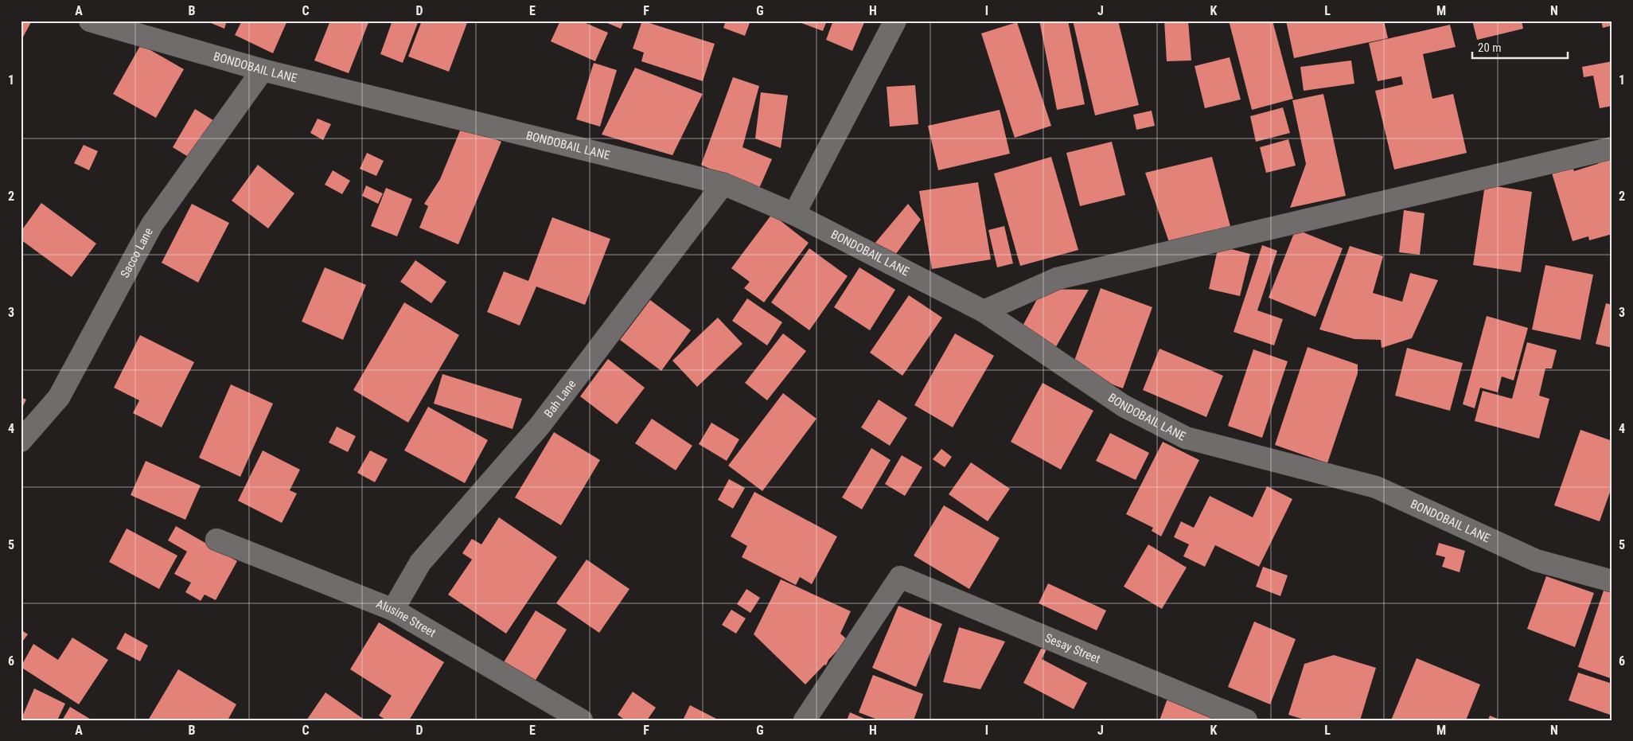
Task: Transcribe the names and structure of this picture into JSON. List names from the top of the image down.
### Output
{
  "streets": {
    "street": [
      "BONDOBAIL LANE",
      "Sacco Lane",
      "Bah Lane",
      "Alusine Street",
      "Sesay Street"
    ]
  },
  "crossings": [
    ["BONDOBAIL LANE", "Sacco Lane"],
    ["BONDOBAIL LANE", "Bah Lane"],
    ["Bah Lane", "Alusine Street"]
  ],
  "scale_bar": "20 m",
  "grid": {
    "columns": [
      "A",
      "B",
      "C",
      "D",
      "E",
      "F",
      "G",
      "H",
      "I",
      "J",
      "K",
      "L",
      "M",
      "N"
    ],
    "rows": [
      "1",
      "2",
      "3",
      "4",
      "5",
      "6"
    ]
  }
}
